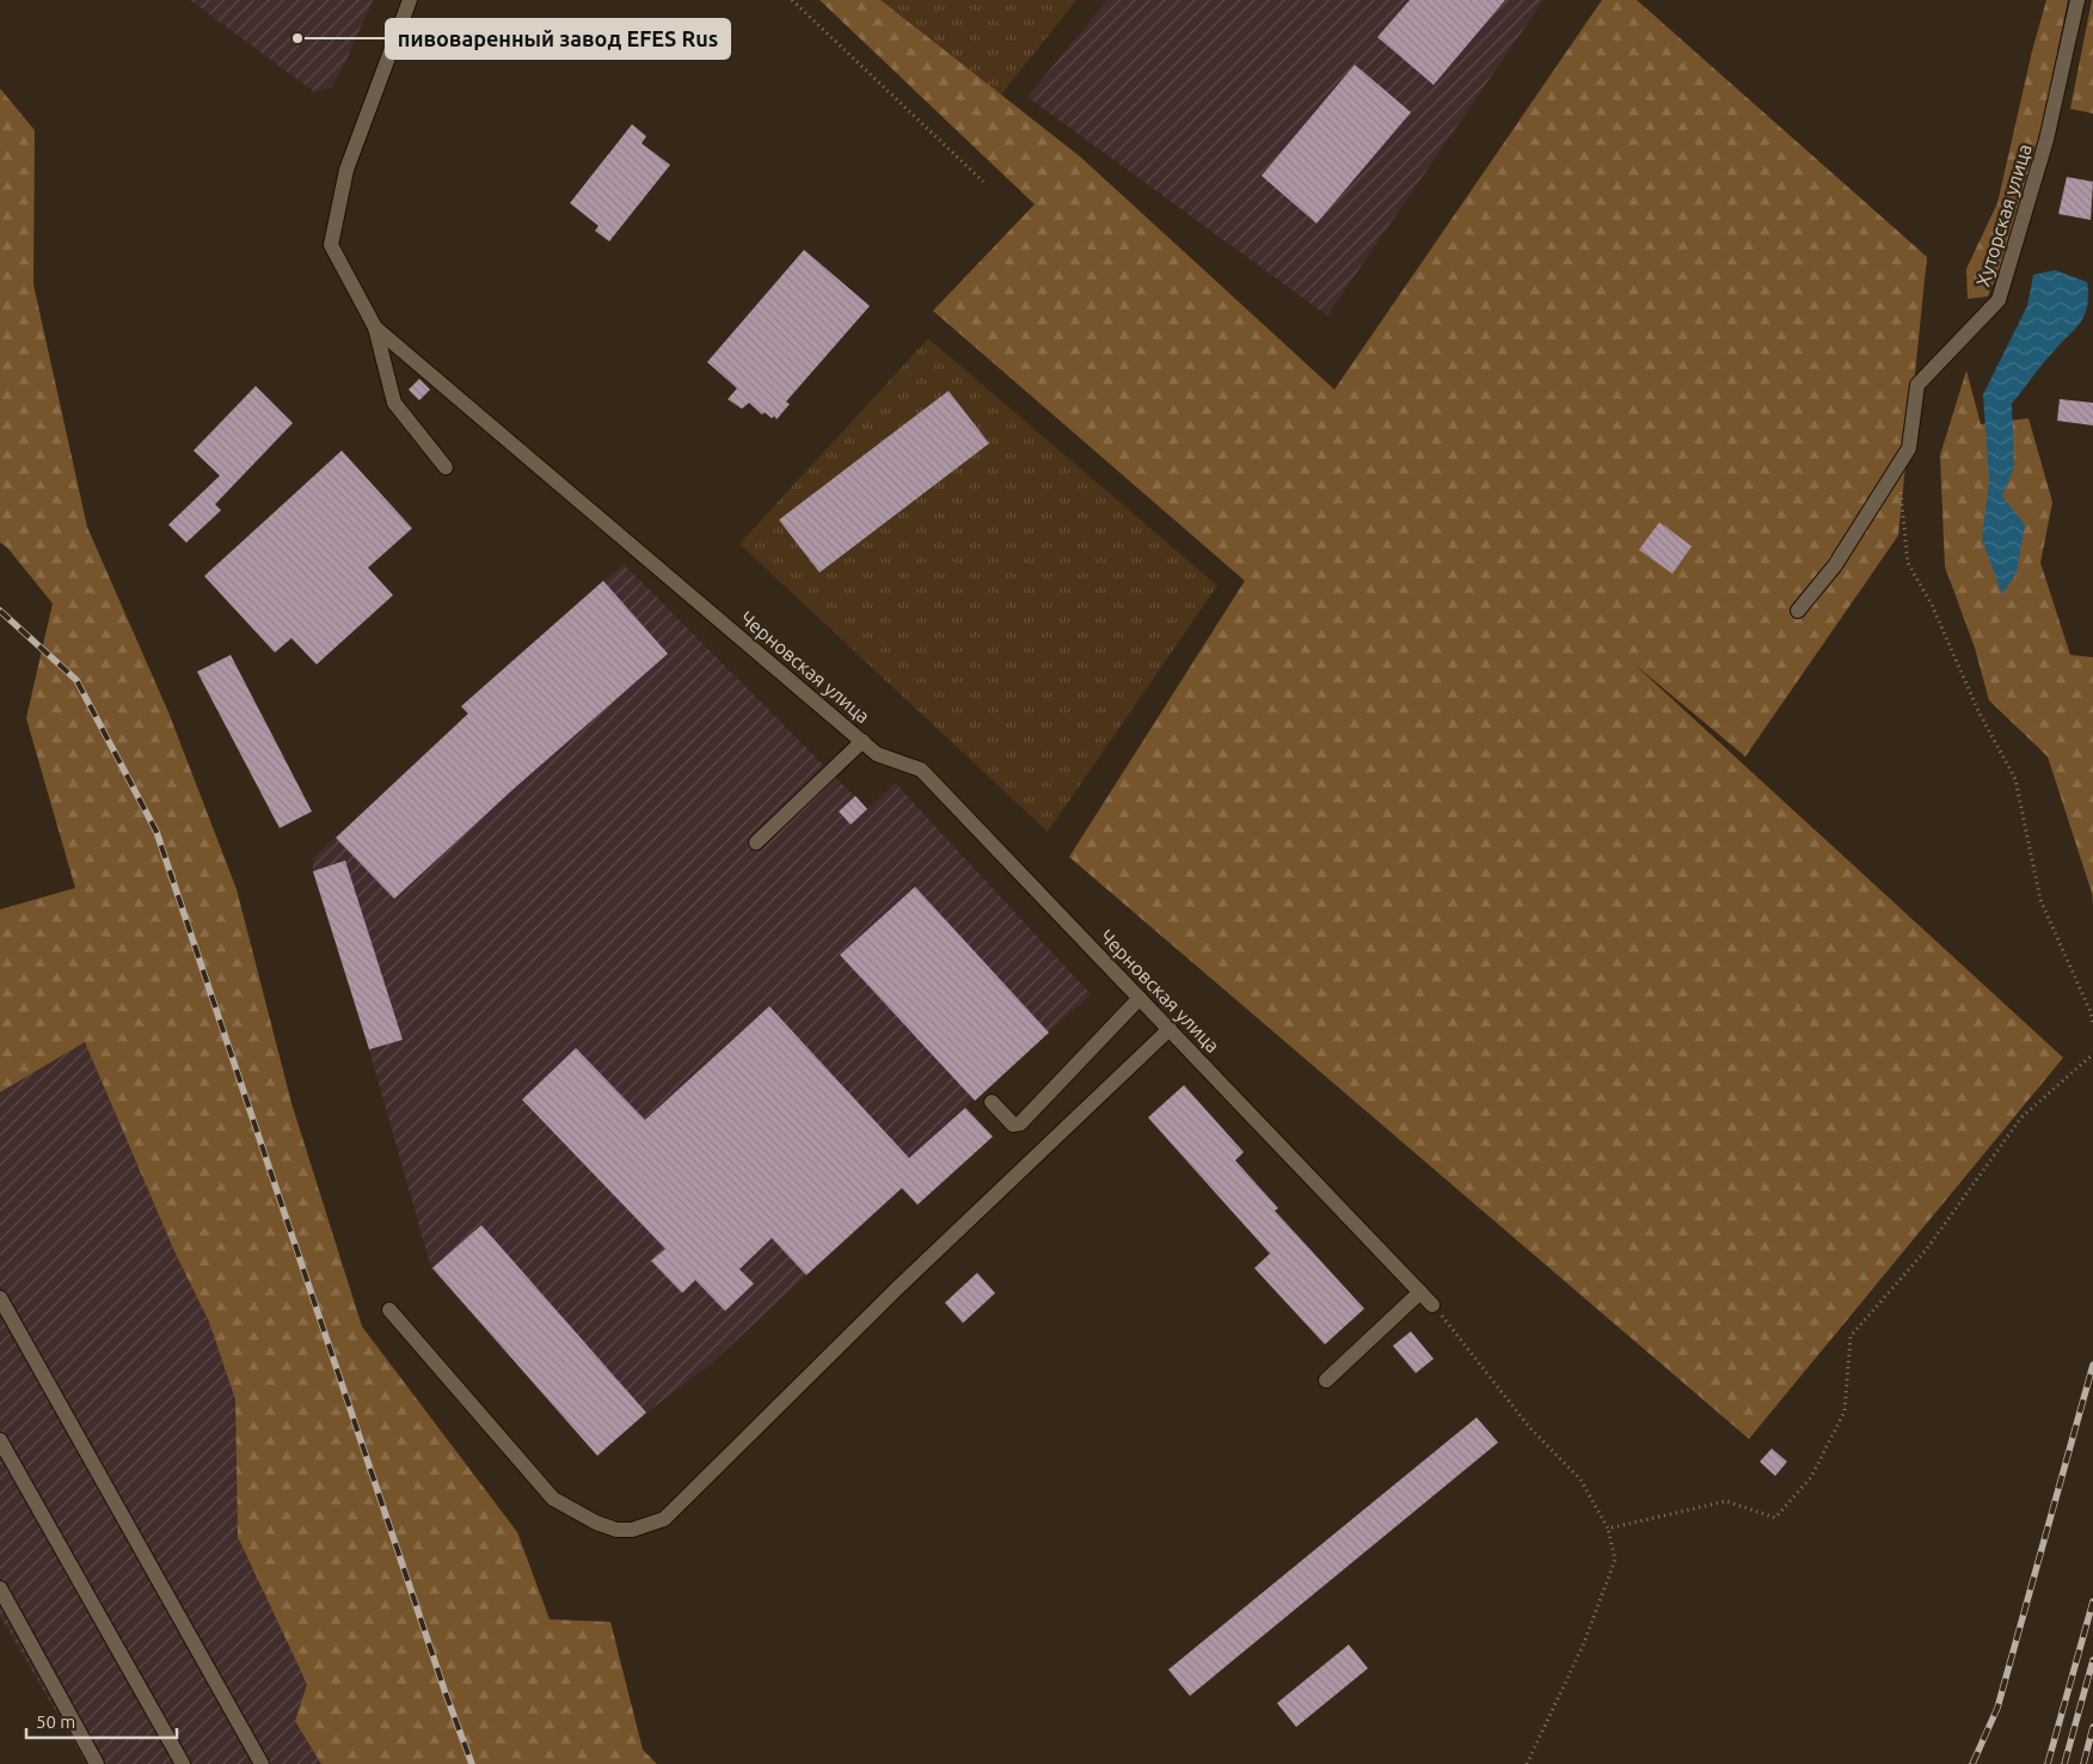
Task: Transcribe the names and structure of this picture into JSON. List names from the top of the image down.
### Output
{
  "streets": {
    "street": ["Хуторская улица", "Черновская улица"]
  },
  "places": ["пивоваренный завод EFES Rus"],
  "scale_bar": "50 m"
}
